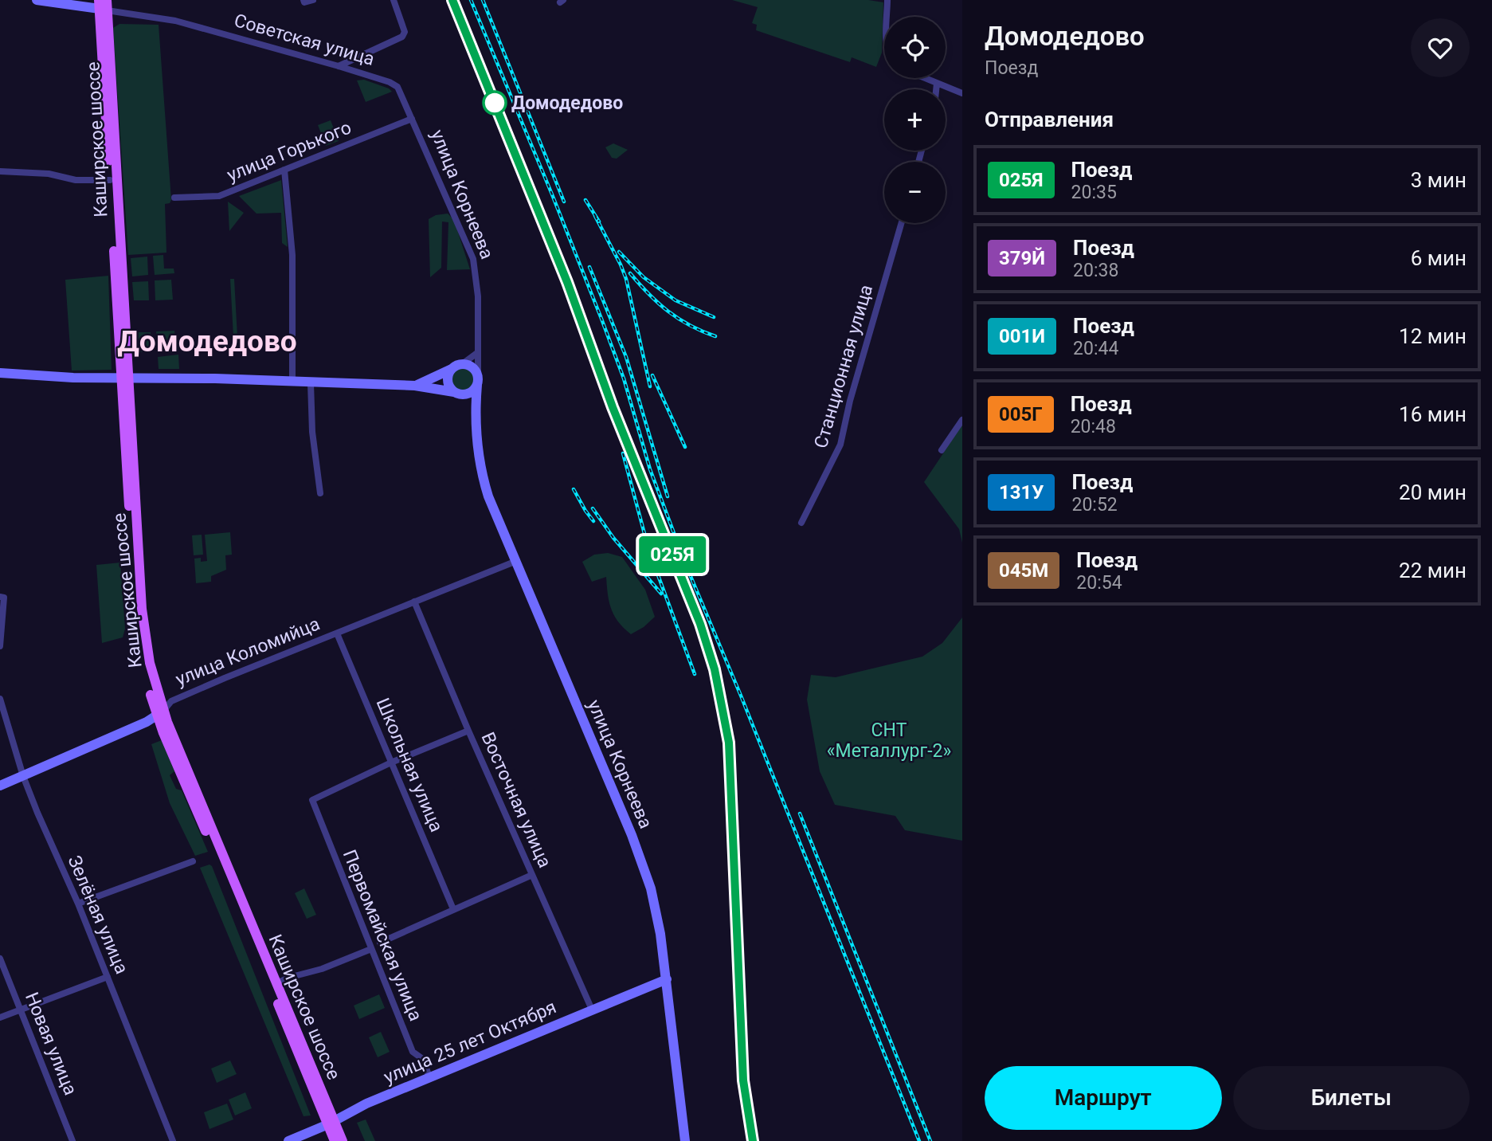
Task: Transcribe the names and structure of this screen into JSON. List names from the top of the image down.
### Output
{
  "streets": {
    "main road": ["Каширское шоссе"],
    "street": [
      "Советская улица",
      "улица Горького",
      "улица Корнеева",
      "Станционная улица",
      "улица Коломийца",
      "Школьная улица",
      "Восточная улица",
      "Зелёная улица",
      "Первомайская улица",
      "улица 25 лет Октября",
      "Новая улица"
    ]
  },
  "crossings": [
    ["Советская улица", "Каширское шоссе"],
    ["Советская улица", "улица Корнеева"],
    ["Каширское шоссе", "улица Коломийца"],
    ["Каширское шоссе", "улица 25 лет Октября"],
    ["улица Горького", "улица Корнеева"],
    ["улица Корнеева", "улица Коломийца"],
    ["улица Корнеева", "улица 25 лет Октября"],
    ["улица Коломийца", "Школьная улица"],
    ["улица Коломийца", "Восточная улица"],
    ["улица Коломийца", "Зелёная улица"],
    ["Школьная улица", "Первомайская улица"],
    ["Восточная улица", "улица 25 лет Октября"],
    ["Первомайская улица", "улица 25 лет Октября"]
  ],
  "districts": ["Домодедово"],
  "parks": ["СНТ «Металлург-2»"],
  "places": ["Домодедово"],
  "page": {
    "on_map": "025Я",
    "heading": [
      ["Домодедово", "Поезд"],
      "Отправления"
    ],
    "map_buttons": ["+", "−"],
    "list": [
      {
        "mark": "025Я",
        "name": "Поезд",
        "note": "20:35",
        "value": "3 мин"
      },
      {
        "mark": "379Й",
        "name": "Поезд",
        "note": "20:38",
        "value": "6 мин"
      },
      {
        "mark": "001И",
        "name": "Поезд",
        "note": "20:44",
        "value": "12 мин"
      },
      {
        "mark": "005Г",
        "name": "Поезд",
        "note": "20:48",
        "value": "16 мин"
      },
      {
        "mark": "131У",
        "name": "Поезд",
        "note": "20:52",
        "value": "20 мин"
      },
      {
        "mark": "045М",
        "name": "Поезд",
        "note": "20:54",
        "value": "22 мин"
      }
    ],
    "buttons": ["Маршрут", "Билеты"]
  }
}
